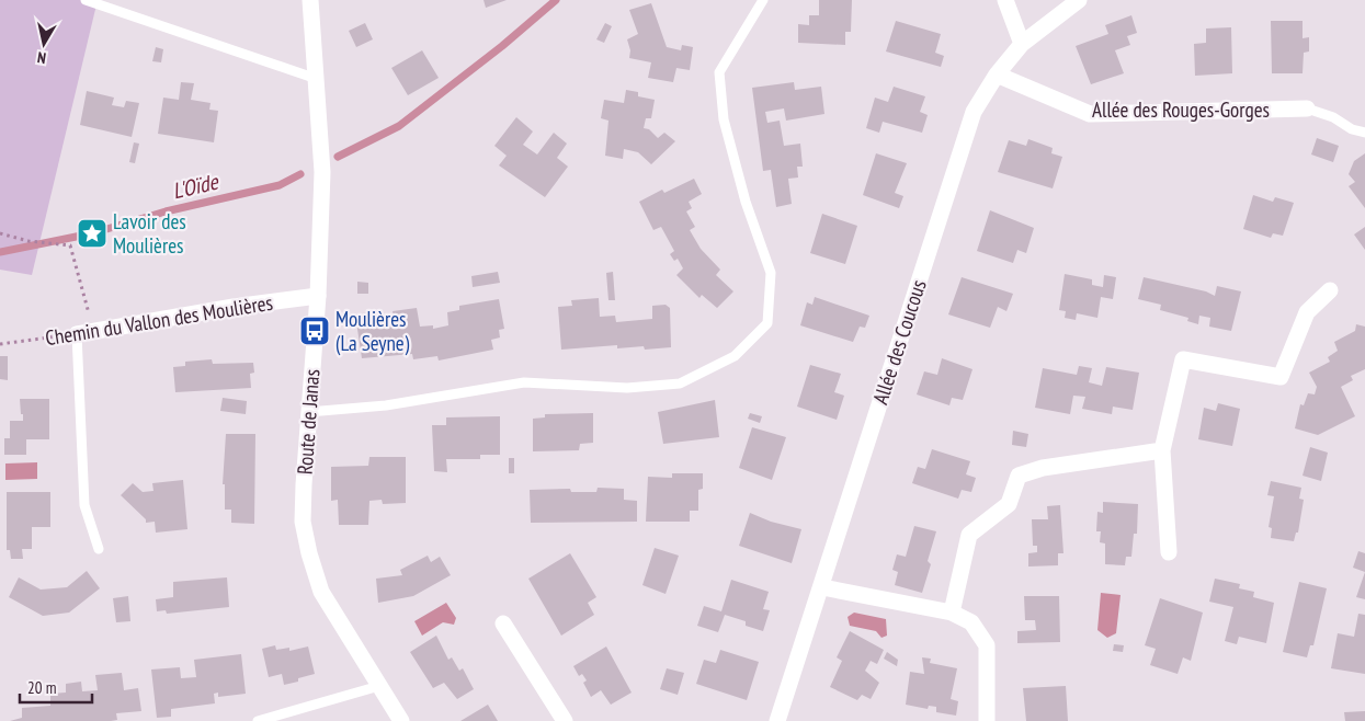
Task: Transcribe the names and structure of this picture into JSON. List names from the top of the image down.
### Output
{
  "streets": {
    "street": [
      "Allée des Rouges-Gorges",
      "Chemin du Vallon des Moulières",
      "Allée des Coucous",
      "Route de Janas"
    ]
  },
  "crossings": [
    ["Allée des Rouges-Gorges", "Allée des Coucous"],
    ["Chemin du Vallon des Moulières", "Route de Janas"]
  ],
  "water": ["L'Oïde"],
  "places": {
    "place": ["Lavoir des Moulières"],
    "bus stop": ["Moulières (La Seyne)"]
  },
  "scale_bar": "20 m",
  "north": "bottom"
}
